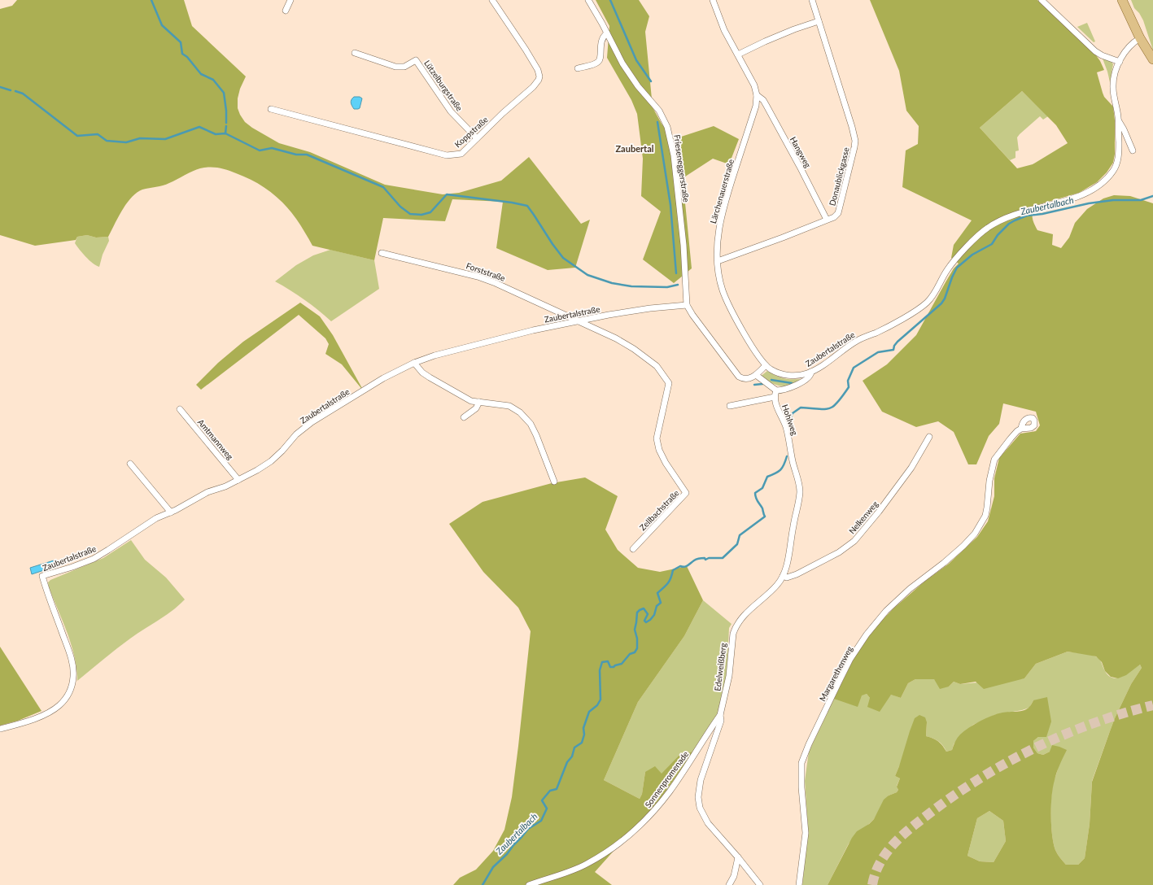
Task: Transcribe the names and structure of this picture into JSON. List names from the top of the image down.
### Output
{
  "streets": {
    "street": [
      "Lützelburgstraße",
      "Koppstraße",
      "Hangweg",
      "Frieseneggerstraße",
      "Donaublickgasse",
      "Lärchenauerstraße",
      "Forststraße",
      "Zaubertalstraße",
      "Hohlweg",
      "Amtmannweg",
      "Zellbachstraße",
      "Nelkenweg",
      "Edelweißberg",
      "Margarethenweg",
      "Sonnenpromenade"
    ]
  },
  "crossings": [
    ["Lützelburgstraße", "Koppstraße"],
    ["Hangweg", "Donaublickgasse"],
    ["Hangweg", "Lärchenauerstraße"],
    ["Frieseneggerstraße", "Zaubertalstraße"],
    ["Donaublickgasse", "Lärchenauerstraße"],
    ["Lärchenauerstraße", "Zaubertalstraße"],
    ["Forststraße", "Zaubertalstraße"],
    ["Forststraße", "Zellbachstraße"],
    ["Zaubertalstraße", "Amtmannweg"],
    ["Zaubertalstraße", "Zellbachstraße"],
    ["Hohlweg", "Edelweißberg"],
    ["Nelkenweg", "Edelweißberg"],
    ["Edelweißberg", "Sonnenpromenade"]
  ],
  "districts": ["Zaubertal"],
  "water": ["Zaubertalbach"]
}
